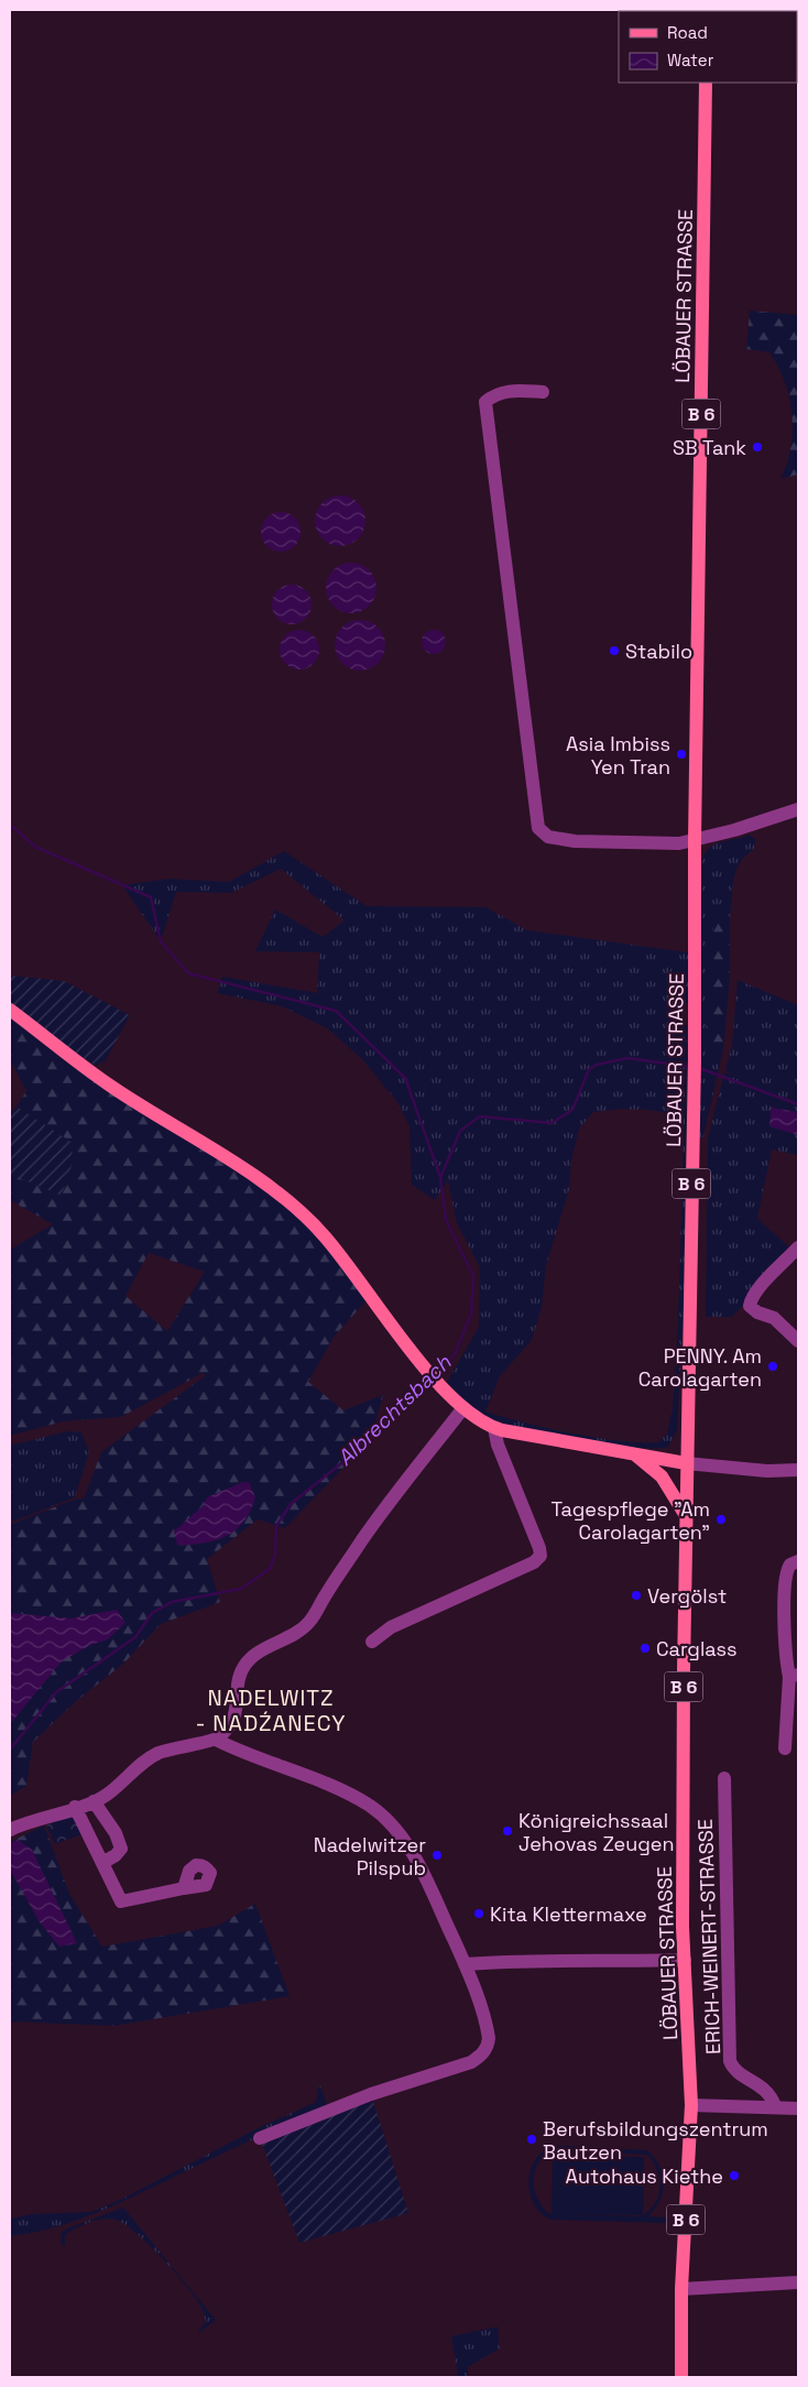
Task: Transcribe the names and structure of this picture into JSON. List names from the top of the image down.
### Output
{
  "streets": {
    "main road": ["LÖBAUER STRASSE", "B 6"],
    "street": ["ERICH-WEINERT-STRASSE"]
  },
  "crossings": [
    ["LÖBAUER STRASSE", "B 6"]
  ],
  "districts": ["NADELWITZ - NADŹANECY"],
  "water": ["Albrechtsbach"],
  "places": [
    "SB Tank",
    "Stabilo",
    "Asia Imbiss Yen Tran",
    "PENNY. Am Carolagarten",
    "Tagespflege \"Am Carolagarten\"",
    "Vergölst",
    "Carglass",
    "Königreichssaal Jehovas Zeugen",
    "Nadelwitzer Pilspub",
    "Kita Klettermaxe",
    "Berufsbildungszentrum Bautzen",
    "Autohaus Kiethe"
  ],
  "legend": ["Road", "Water"]
}
